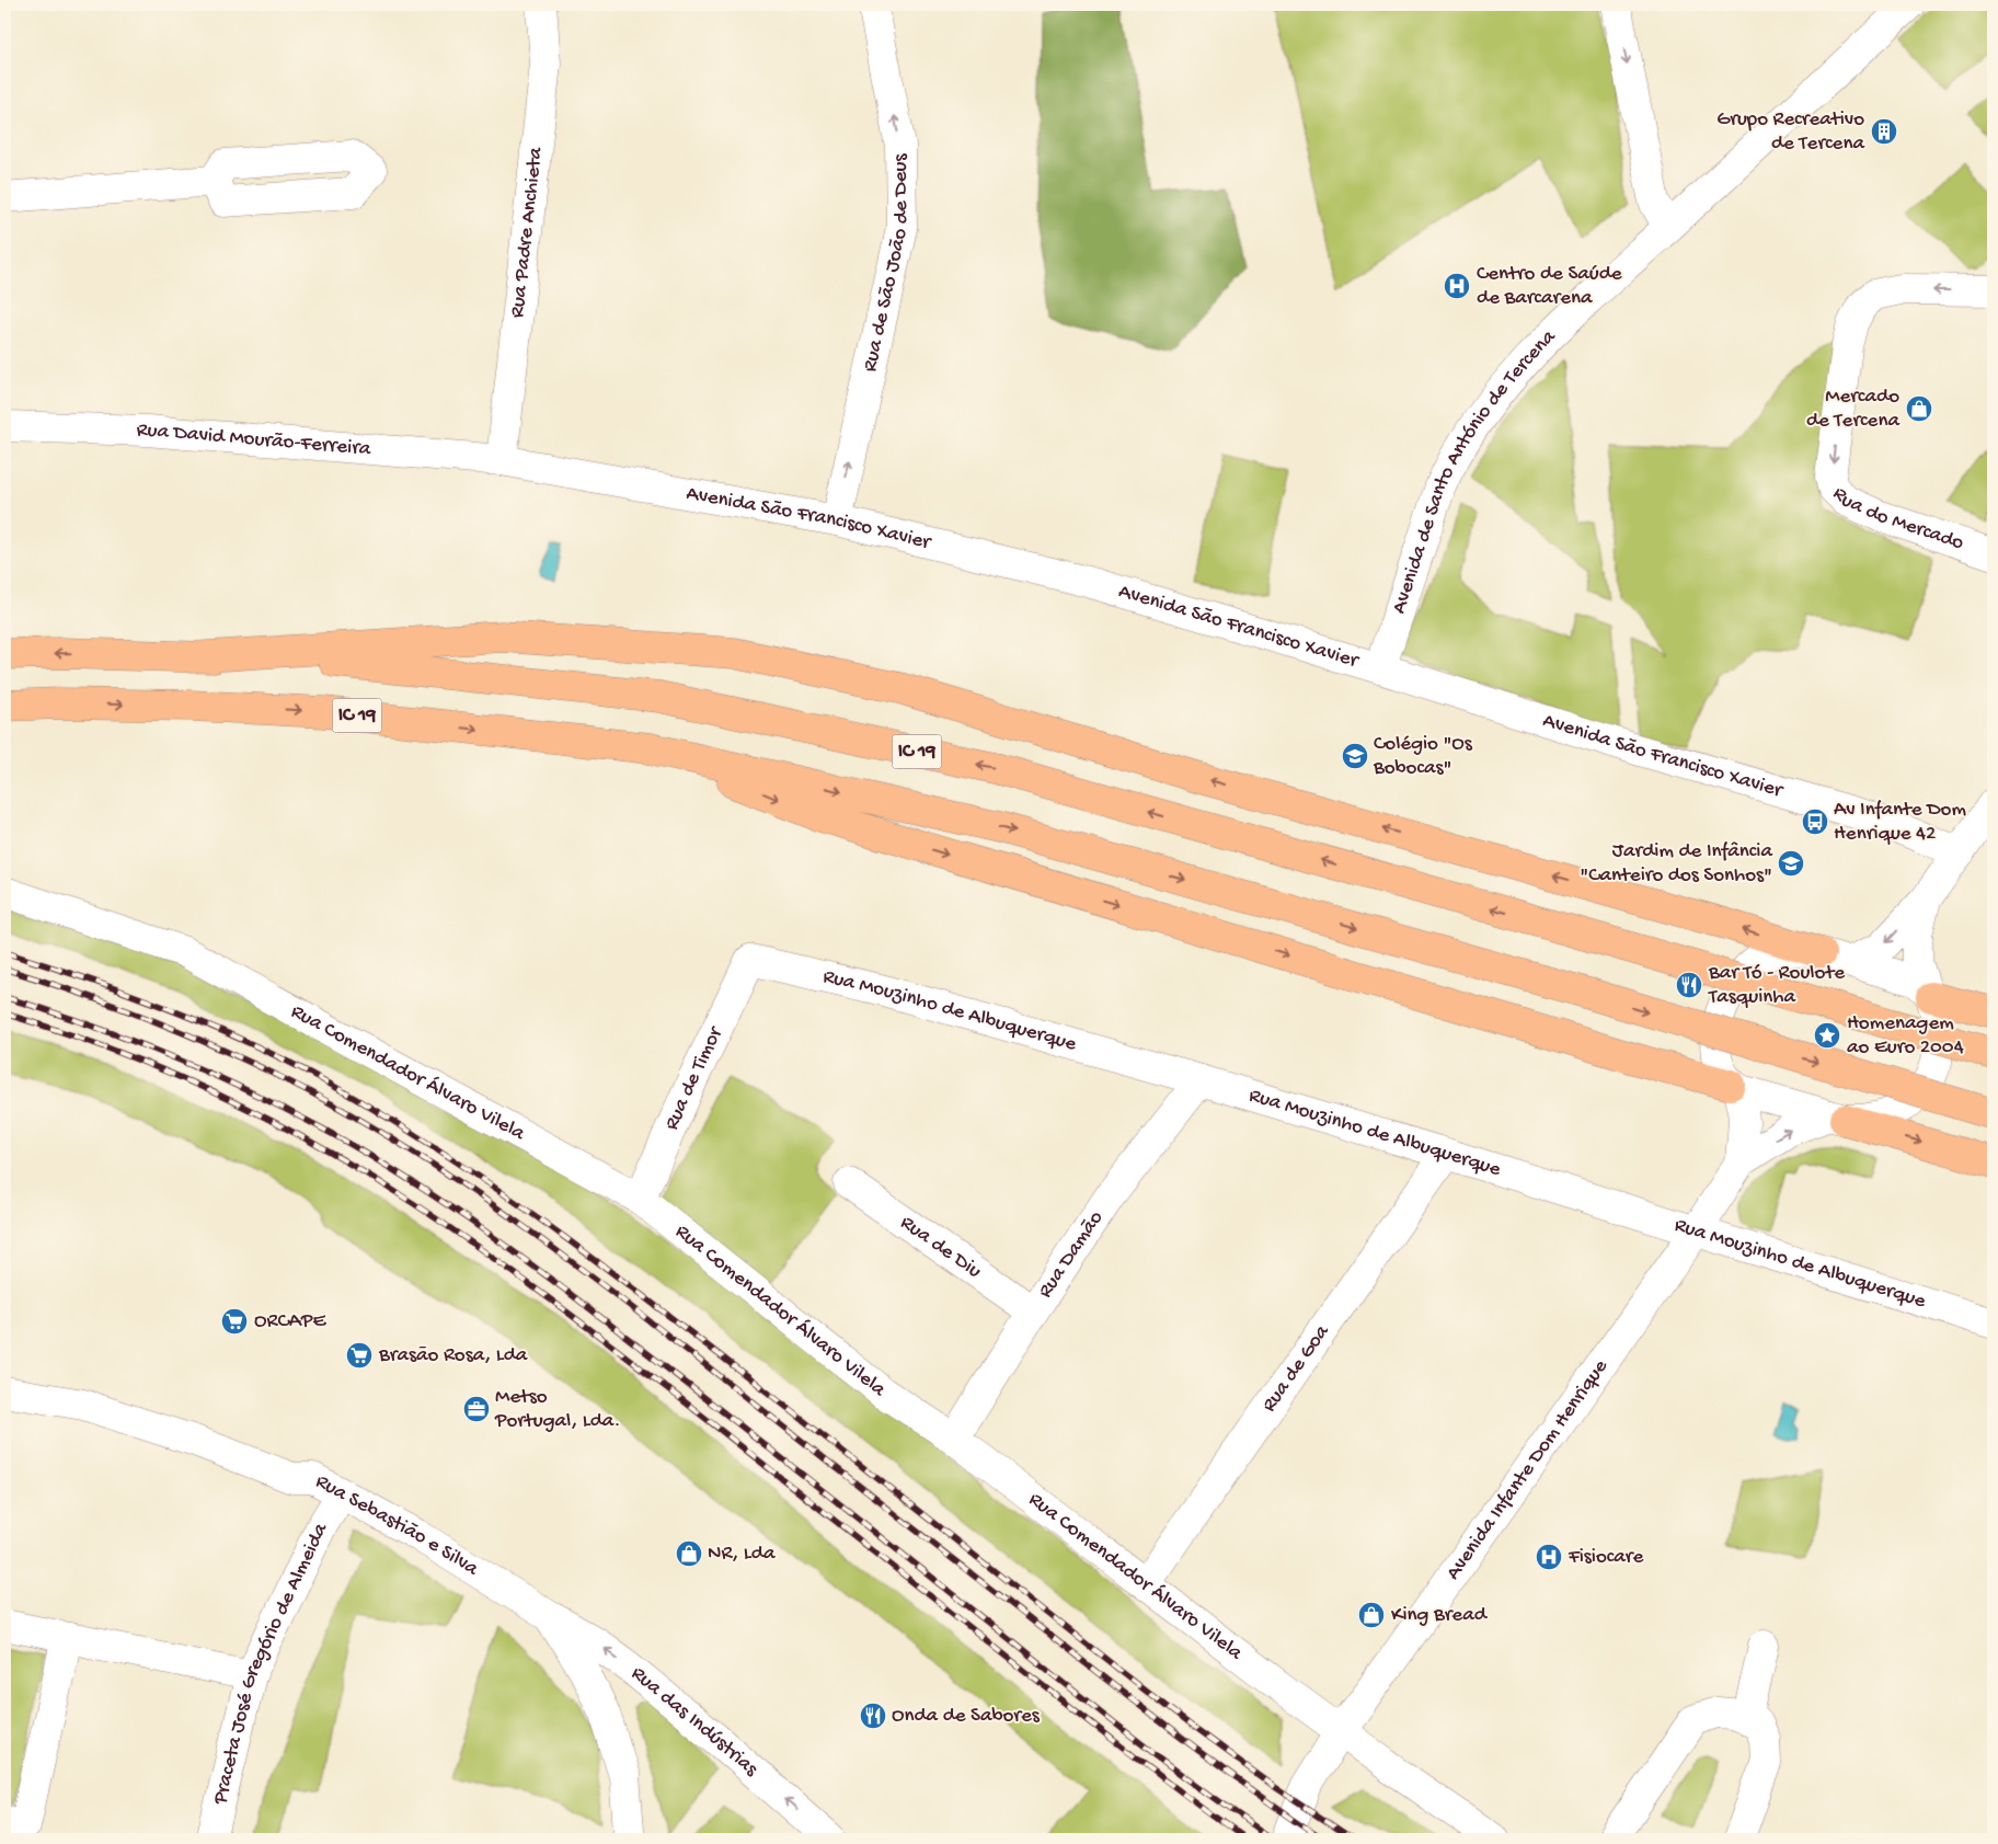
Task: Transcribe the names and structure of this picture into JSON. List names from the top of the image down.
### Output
{
  "streets": {
    "highway": ["IC 19"],
    "street": [
      "Rua Padre Anchieta",
      "Rua de São João de Deus",
      "Rua David Mourão-Ferreira",
      "Avenida de Santo António de Tercena",
      "Rua do Mercado",
      "Avenida São Francisco Xavier",
      "Rua Mouzinho de Albuquerque",
      "Rua Comendador Álvaro Vilela",
      "Rua de Timor",
      "Rua de Diu",
      "Rua Damão",
      "Rua de Goa",
      "Avenida Infante Dom Henrique",
      "Rua Sebastião e Silva",
      "Praceta José Gregório de Almeida",
      "Rua das Indústrias"
    ]
  },
  "crossings": [
    ["Rua Padre Anchieta", "Rua David Mourão-Ferreira"],
    ["Rua Padre Anchieta", "Avenida São Francisco Xavier"],
    ["Rua de São João de Deus", "Avenida São Francisco Xavier"],
    ["Rua David Mourão-Ferreira", "Avenida São Francisco Xavier"],
    ["Avenida de Santo António de Tercena", "Avenida São Francisco Xavier"],
    ["Rua Mouzinho de Albuquerque", "Rua de Timor"],
    ["Rua Mouzinho de Albuquerque", "Rua Damão"],
    ["Rua Mouzinho de Albuquerque", "Rua de Goa"],
    ["Rua Mouzinho de Albuquerque", "Avenida Infante Dom Henrique"],
    ["Rua Comendador Álvaro Vilela", "Rua de Timor"],
    ["Rua Comendador Álvaro Vilela", "Rua Damão"],
    ["Rua Comendador Álvaro Vilela", "Rua de Goa"],
    ["Rua Comendador Álvaro Vilela", "Avenida Infante Dom Henrique"],
    ["Rua de Diu", "Rua Damão"],
    ["Rua Sebastião e Silva", "Praceta José Gregório de Almeida"],
    ["Rua Sebastião e Silva", "Rua das Indústrias"]
  ],
  "one_way": ["Rua de São João de Deus", "Rua das Indústrias"],
  "places": {
    "building": ["Grupo Recreativo de Tercena"],
    "hospital": ["Centro de Saúde de Barcarena", "Fisiocare"],
    "shop": ["Mercado de Tercena", "NR, Lda", "King Bread"],
    "school or university": ["Colégio \"Os Bobocas\"", "Jardim de Infância \"Canteiro dos Sonhos\""],
    "bus stop": ["Av Infante Dom Henrique 42"],
    "restaurant": ["Bar Tó - Roulote Tasquinha", "Onda de Sabores"],
    "place": ["Homenagem ao Euro 2004"],
    "supermarket": ["ORCAPE", "Brasão Rosa, Lda"],
    "office": ["Metso Portugal, Lda."]
  }
}
